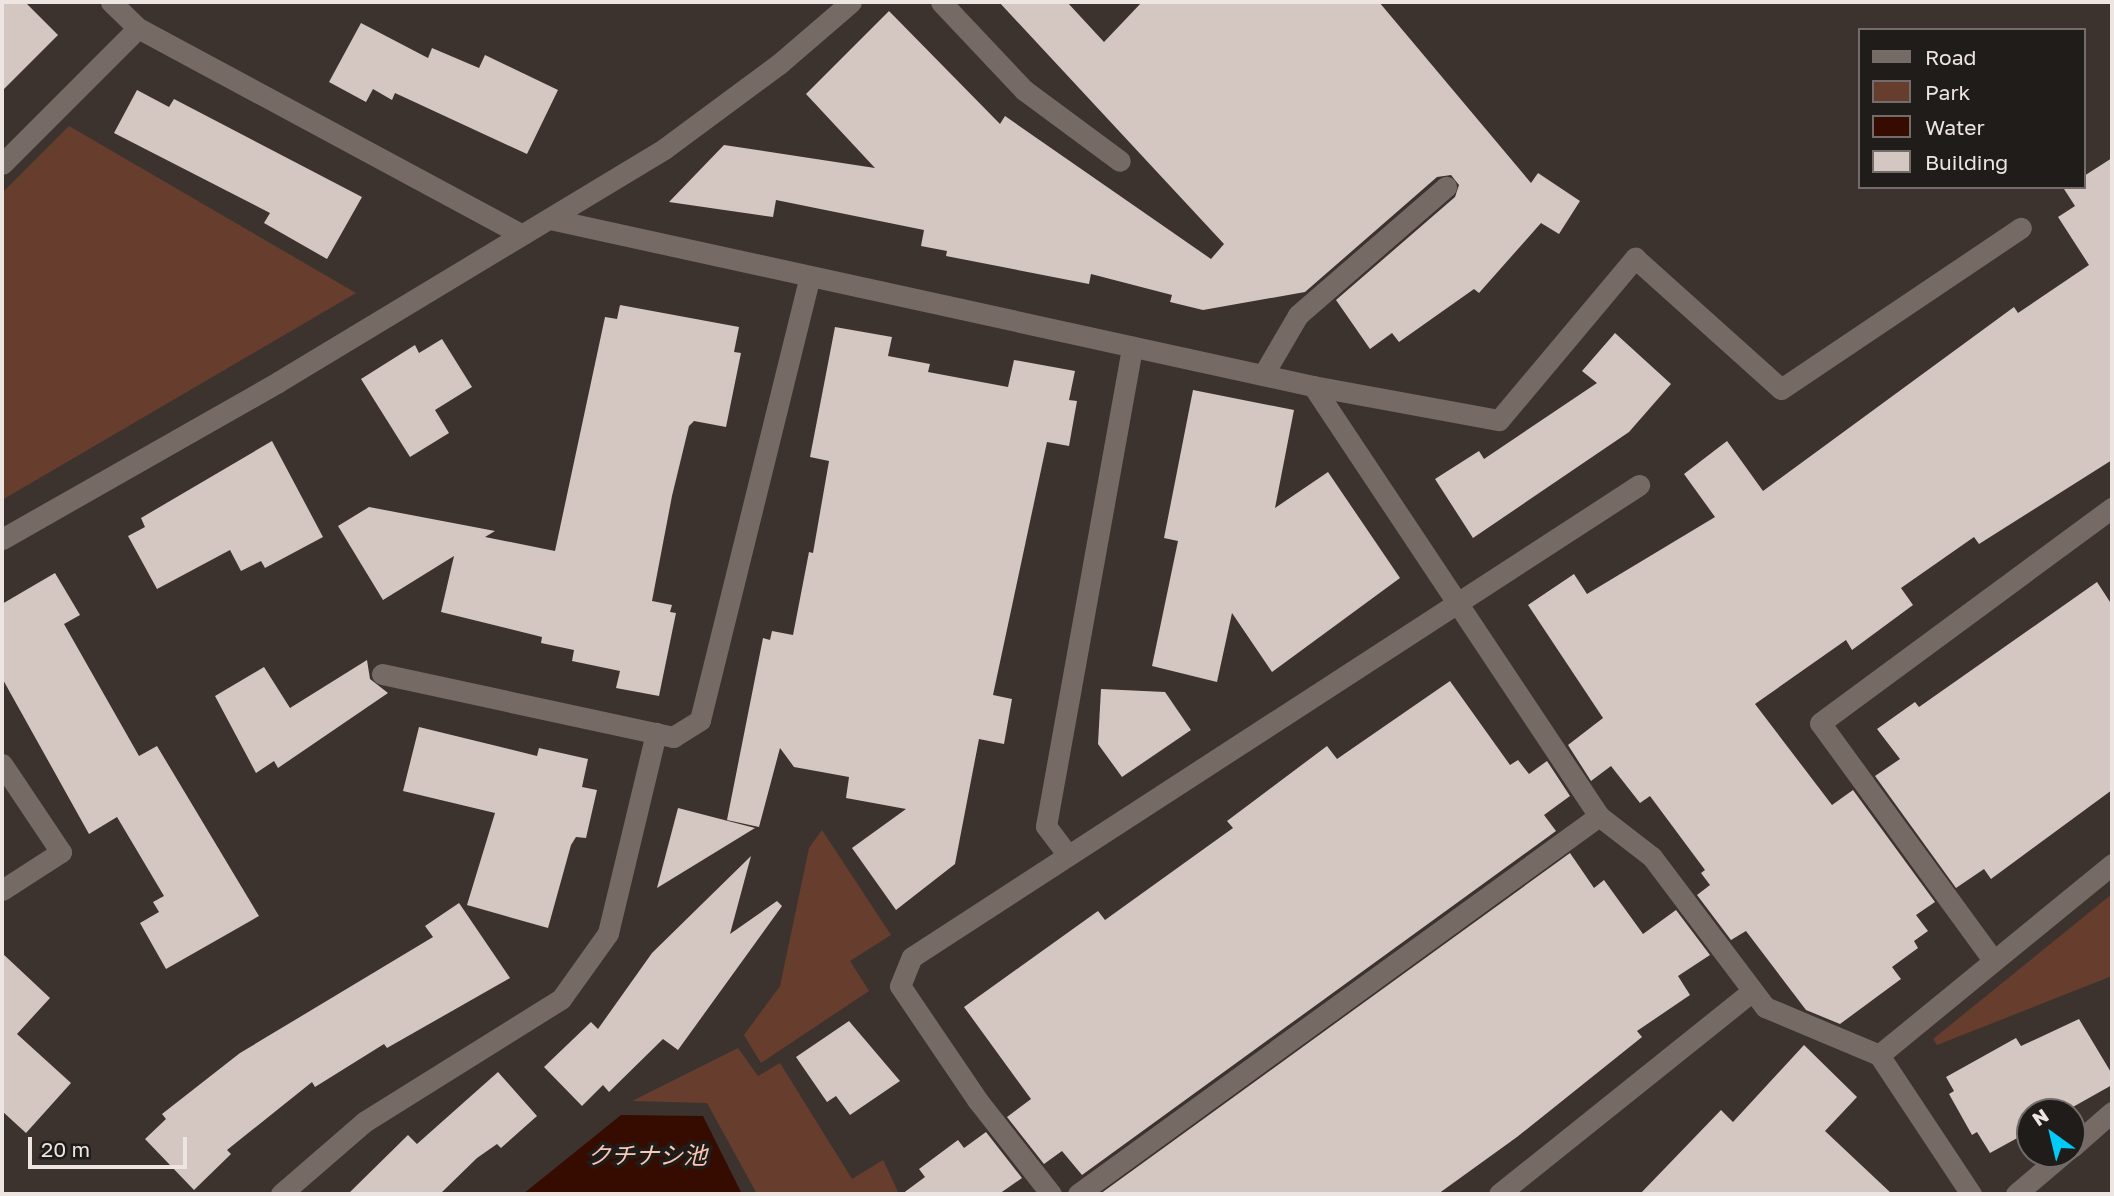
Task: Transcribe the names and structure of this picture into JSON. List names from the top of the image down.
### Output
{
  "water": ["クチナシ池"],
  "legend": [
    "Road",
    "Park",
    "Water",
    "Building"
  ],
  "scale_bar": "20 m",
  "north": "top left"
}
